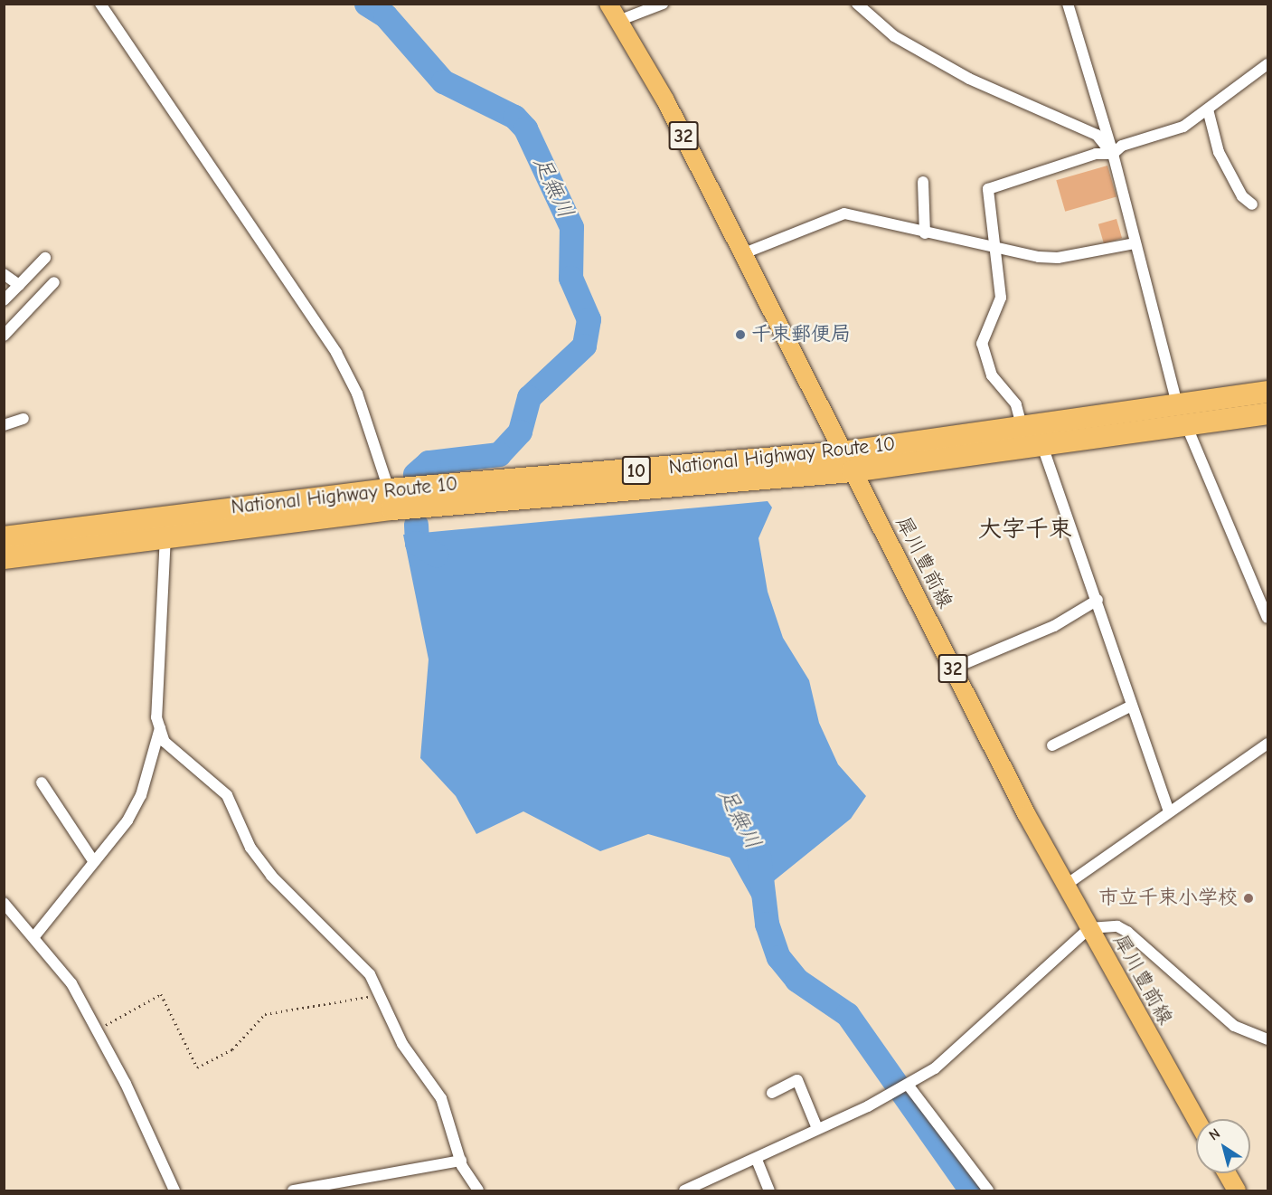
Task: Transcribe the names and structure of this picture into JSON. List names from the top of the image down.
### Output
{
  "streets": {
    "highway": ["National Highway Route 10", "10"],
    "main road": ["32", "犀川豊前線"]
  },
  "crossings": [
    ["National Highway Route 10", "犀川豊前線"]
  ],
  "districts": ["大字千束"],
  "water": ["足無川"],
  "places": ["千束郵便局", "市立千束小学校"],
  "north": "top left"
}
